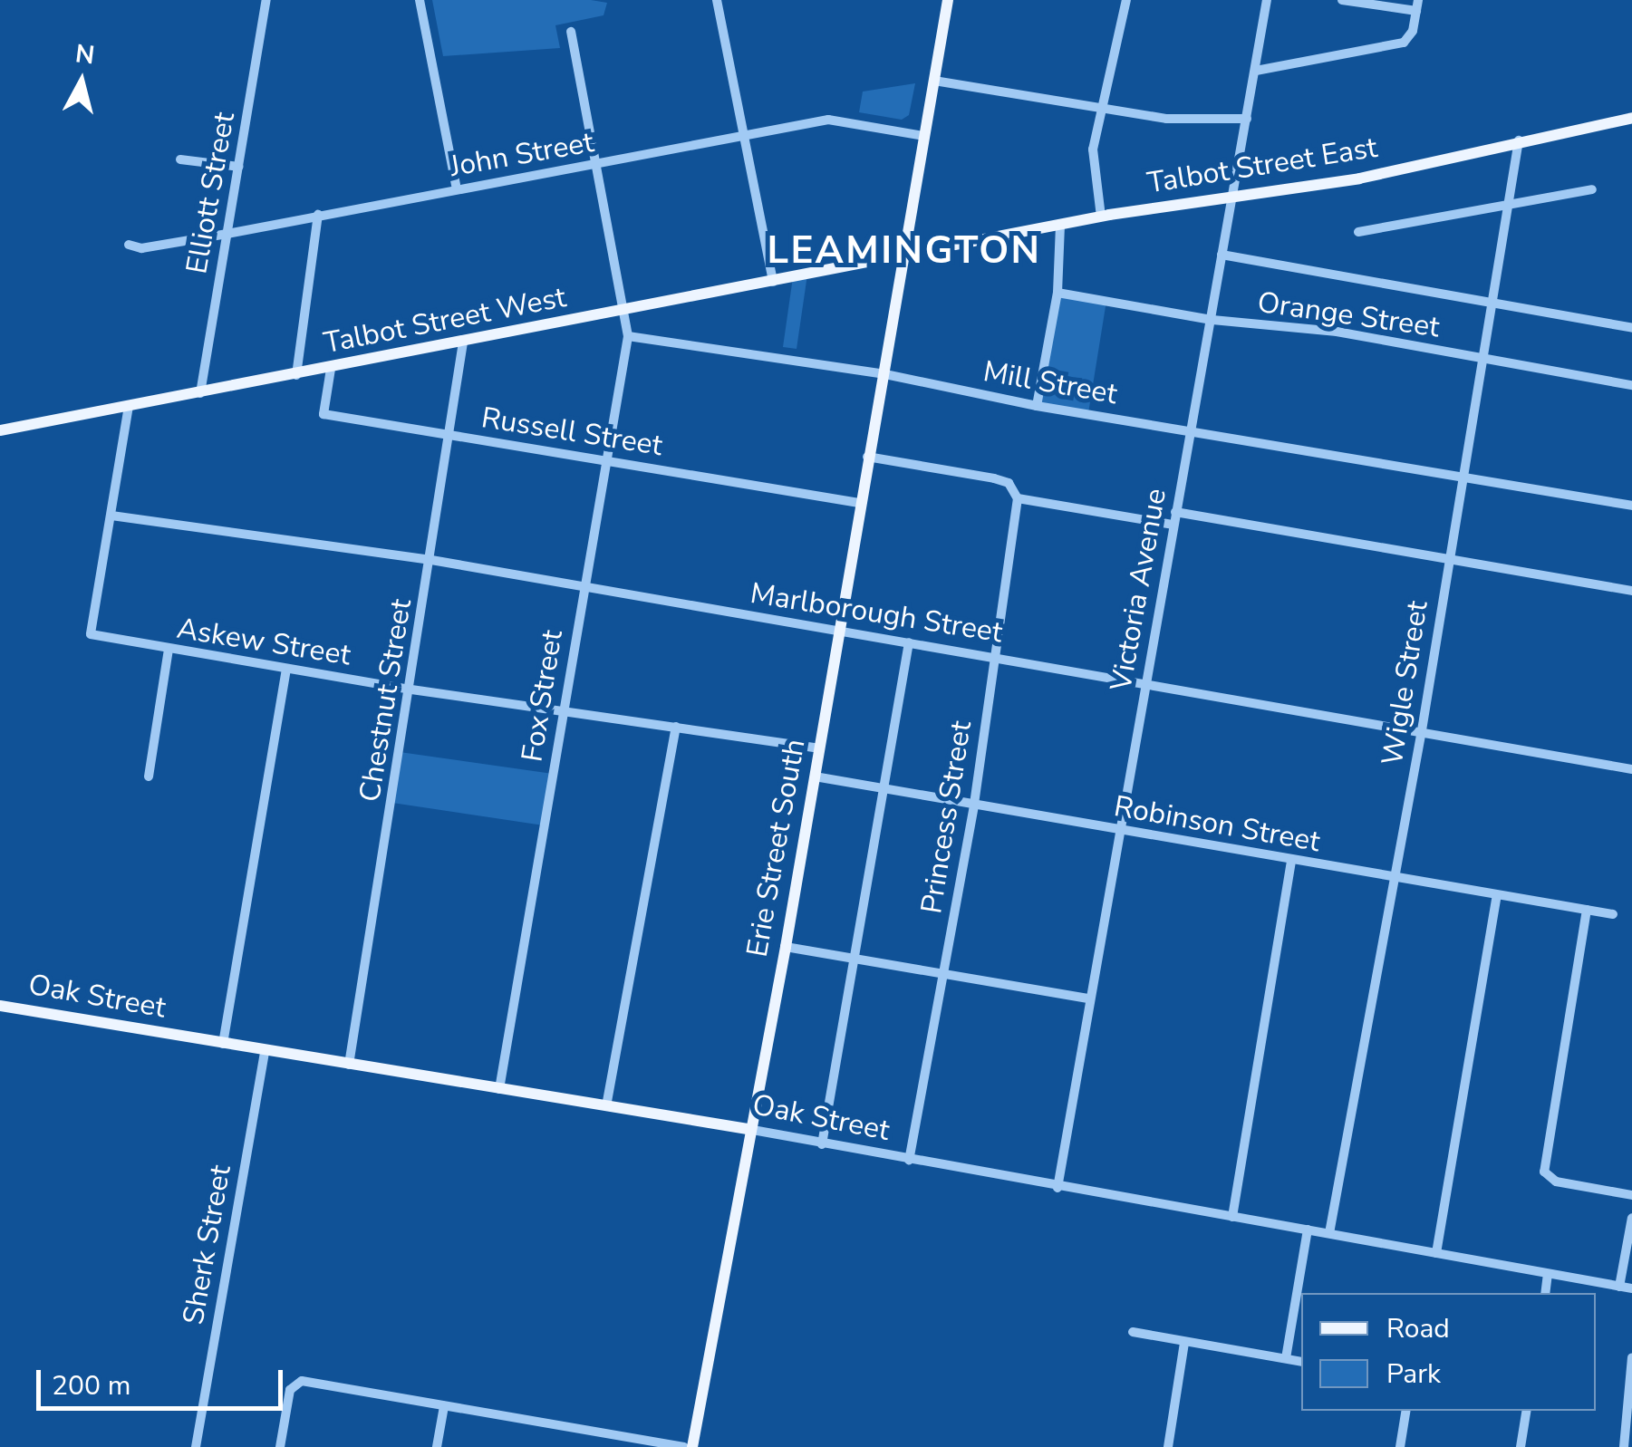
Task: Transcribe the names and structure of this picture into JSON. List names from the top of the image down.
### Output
{
  "streets": {
    "main road": [
      "Talbot Street East",
      "Talbot Street West",
      "Erie Street South",
      "Oak Street"
    ],
    "street": [
      "John Street",
      "Elliott Street",
      "Orange Street",
      "Mill Street",
      "Russell Street",
      "Victoria Avenue",
      "Marlborough Street",
      "Askew Street",
      "Wigle Street",
      "Fox Street",
      "Chestnut Street",
      "Princess Street",
      "Robinson Street",
      "Sherk Street"
    ]
  },
  "crossings": [
    ["John Street", "Elliott Street"],
    ["John Street", "Fox Street"],
    ["John Street", "Erie Street South"],
    ["Talbot Street East", "Talbot Street West"],
    ["Talbot Street East", "Victoria Avenue"],
    ["Talbot Street East", "Wigle Street"],
    ["Talbot Street East", "Erie Street South"],
    ["Elliott Street", "Talbot Street West"],
    ["Orange Street", "Victoria Avenue"],
    ["Orange Street", "Wigle Street"],
    ["Talbot Street West", "Russell Street"],
    ["Talbot Street West", "Fox Street"],
    ["Talbot Street West", "Chestnut Street"],
    ["Talbot Street West", "Erie Street South"],
    ["Mill Street", "Victoria Avenue"],
    ["Mill Street", "Wigle Street"],
    ["Mill Street", "Fox Street"],
    ["Mill Street", "Erie Street South"],
    ["Russell Street", "Fox Street"],
    ["Russell Street", "Chestnut Street"],
    ["Russell Street", "Erie Street South"],
    ["Victoria Avenue", "Marlborough Street"],
    ["Victoria Avenue", "Robinson Street"],
    ["Victoria Avenue", "Oak Street"],
    ["Marlborough Street", "Askew Street"],
    ["Marlborough Street", "Wigle Street"],
    ["Marlborough Street", "Fox Street"],
    ["Marlborough Street", "Chestnut Street"],
    ["Marlborough Street", "Princess Street"],
    ["Marlborough Street", "Erie Street South"],
    ["Askew Street", "Fox Street"],
    ["Askew Street", "Chestnut Street"],
    ["Askew Street", "Erie Street South"],
    ["Wigle Street", "Robinson Street"],
    ["Wigle Street", "Oak Street"],
    ["Fox Street", "Oak Street"],
    ["Chestnut Street", "Oak Street"],
    ["Princess Street", "Robinson Street"],
    ["Princess Street", "Oak Street"],
    ["Robinson Street", "Erie Street South"],
    ["Erie Street South", "Oak Street"],
    ["Oak Street", "Sherk Street"]
  ],
  "districts": ["LEAMINGTON"],
  "legend": ["Road", "Park"],
  "scale_bar": "200 m",
  "north": "top"
}
